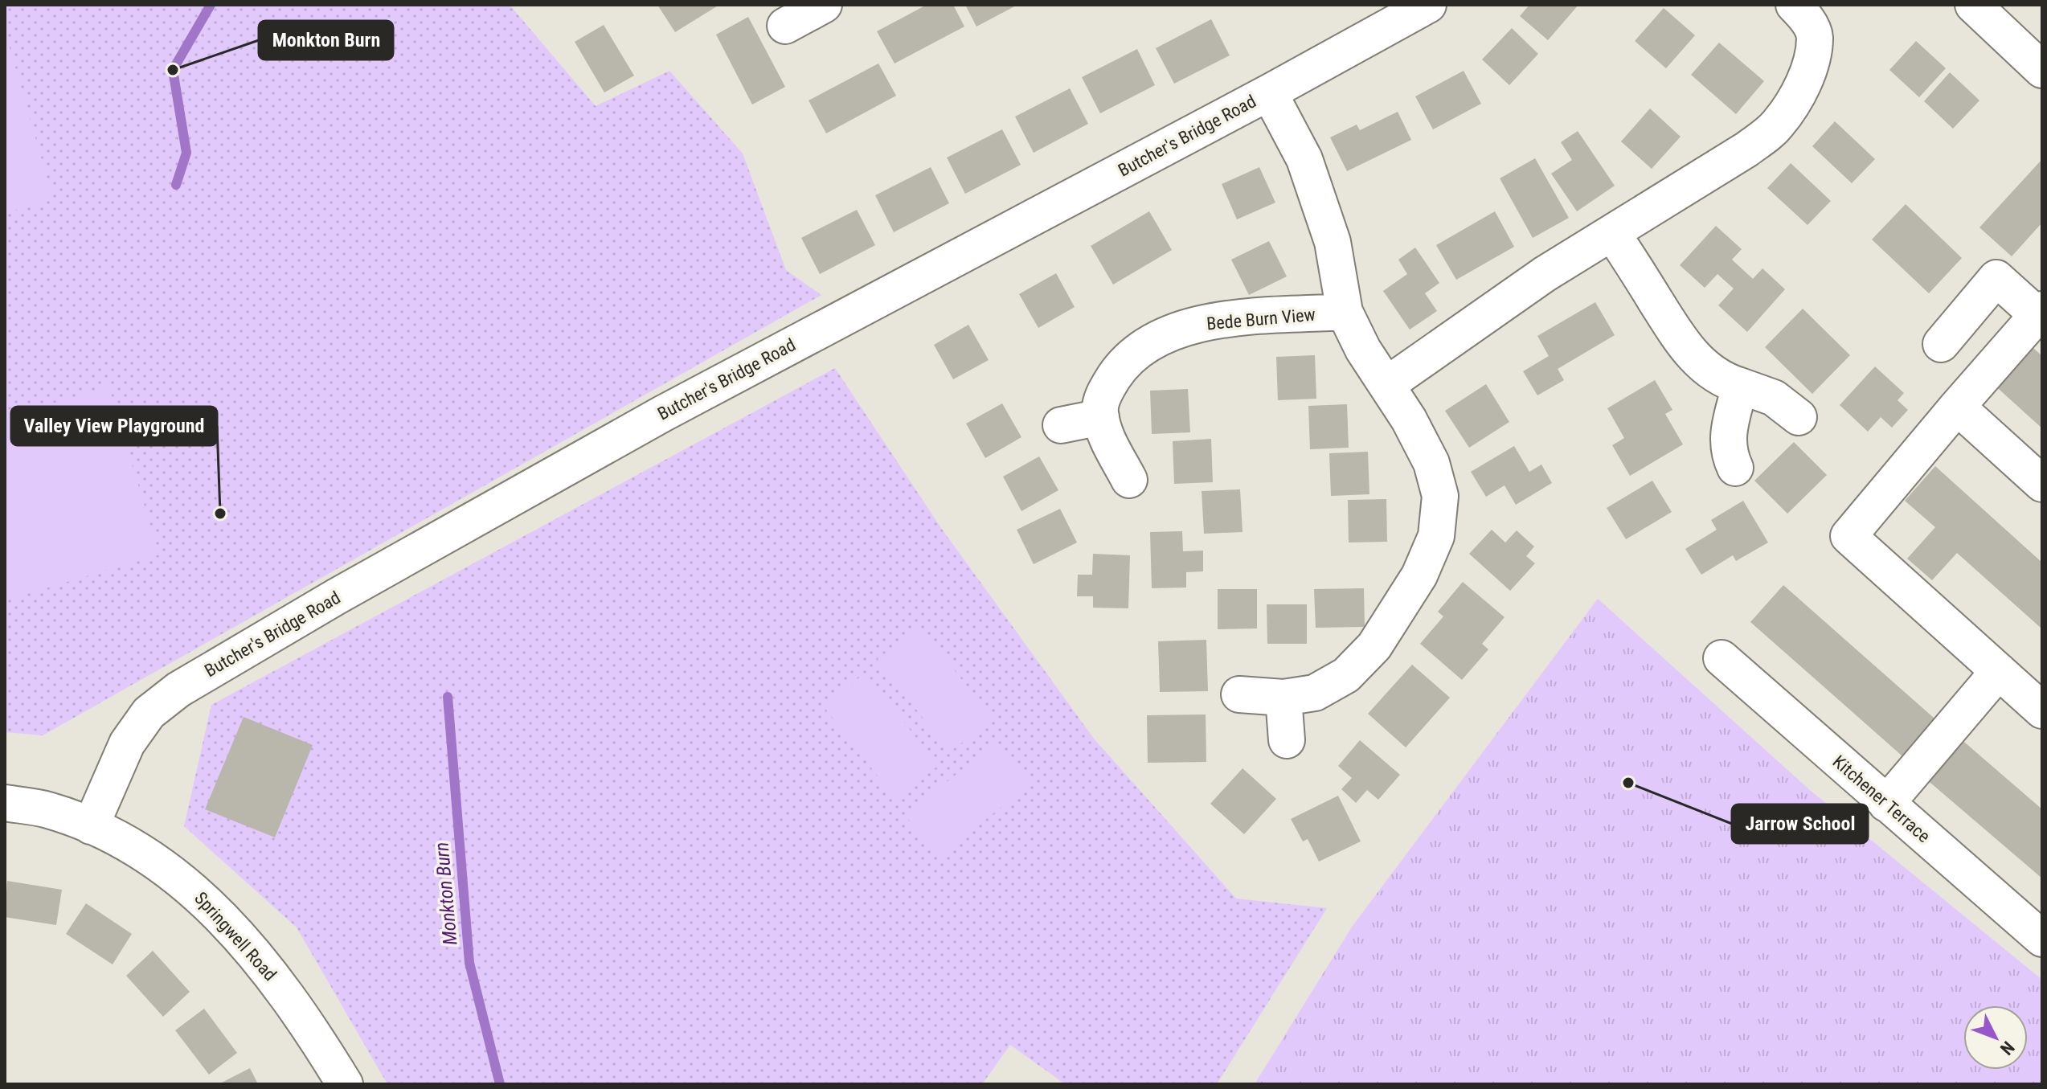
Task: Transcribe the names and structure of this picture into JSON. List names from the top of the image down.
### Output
{
  "streets": {
    "street": [
      "Butcher's Bridge Road",
      "Bede Burn View",
      "Kitchener Terrace",
      "Springwell Road"
    ]
  },
  "crossings": [
    ["Butcher's Bridge Road", "Springwell Road"]
  ],
  "water": ["Monkton Burn"],
  "places": ["Monkton Burn", "Valley View Playground", "Jarrow School"],
  "north": "bottom right"
}
